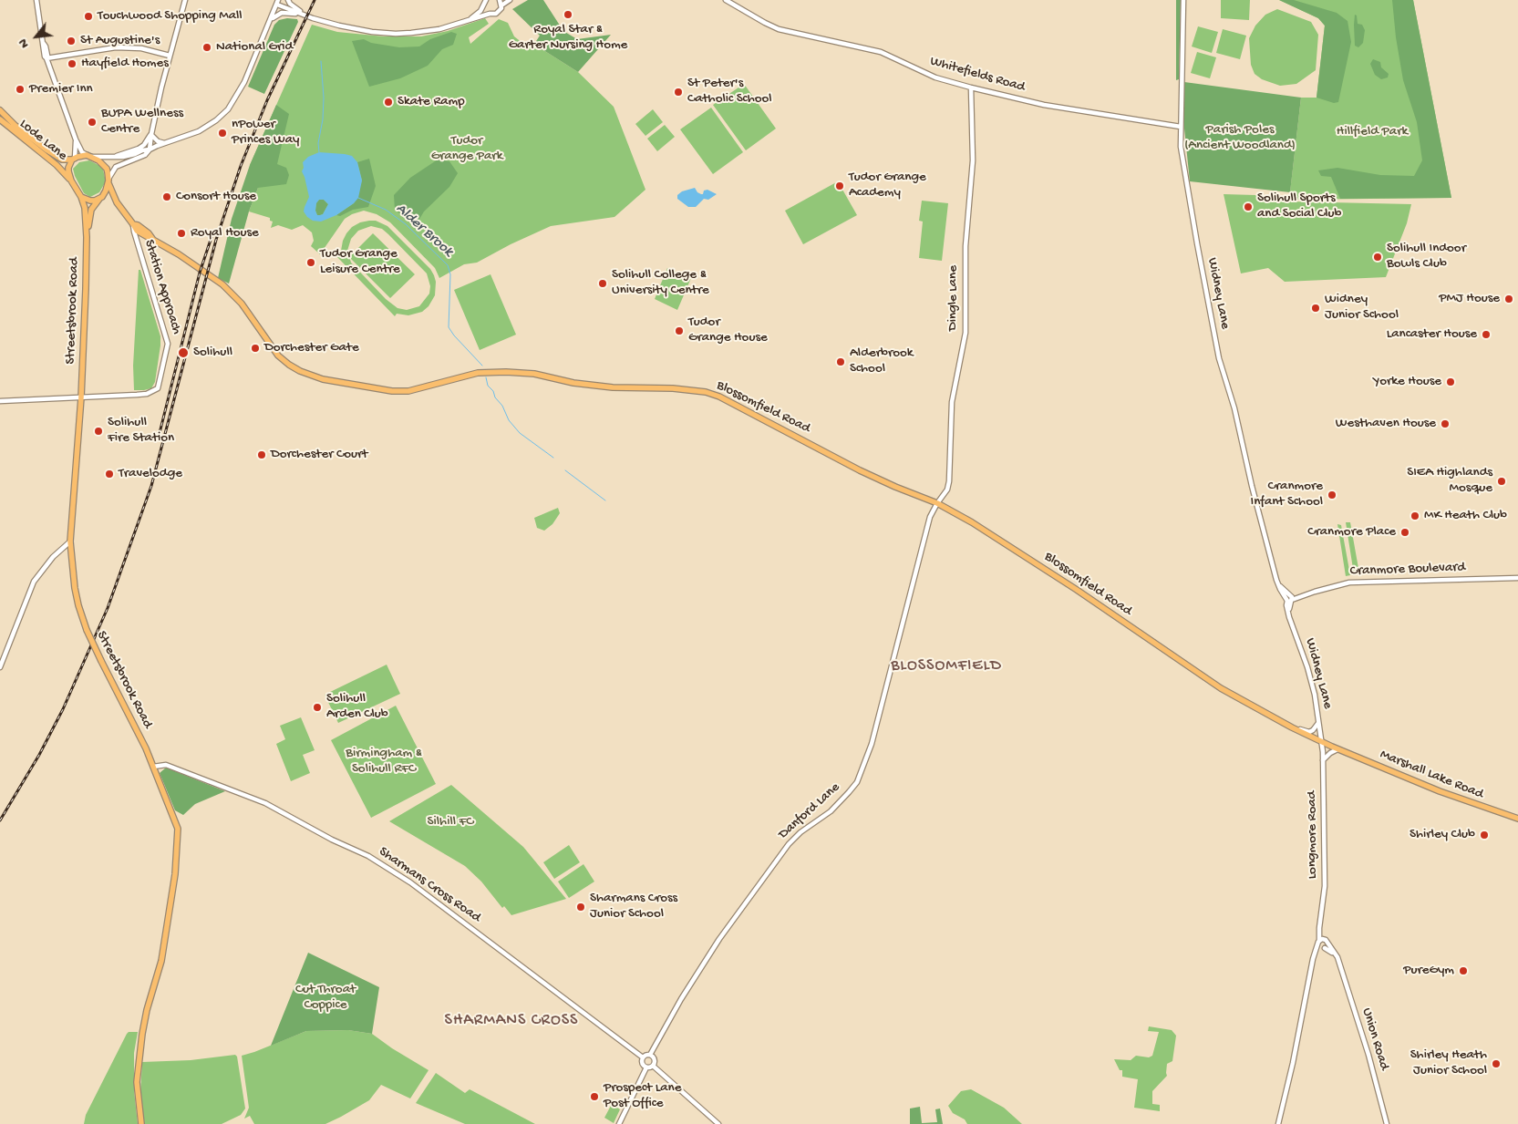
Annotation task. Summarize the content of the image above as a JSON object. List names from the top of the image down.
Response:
{
  "streets": {
    "main road": [
      "Lode Lane",
      "Streetsbrook Road",
      "Blossomfield Road",
      "Marshall Lake Road"
    ],
    "street": [
      "Whitefields Road",
      "Station Approach",
      "Widney Lane",
      "Dingle Lane",
      "Cranmore Boulevard",
      "Danford Lane",
      "Longmore Road",
      "Sharmans Cross Road",
      "Union Road"
    ]
  },
  "crossings": [
    ["Whitefields Road", "Widney Lane"],
    ["Whitefields Road", "Dingle Lane"],
    ["Lode Lane", "Streetsbrook Road"],
    ["Lode Lane", "Blossomfield Road"],
    ["Station Approach", "Streetsbrook Road"],
    ["Station Approach", "Blossomfield Road"],
    ["Widney Lane", "Blossomfield Road"],
    ["Widney Lane", "Cranmore Boulevard"],
    ["Widney Lane", "Longmore Road"],
    ["Dingle Lane", "Blossomfield Road"],
    ["Dingle Lane", "Danford Lane"],
    ["Streetsbrook Road", "Blossomfield Road"],
    ["Streetsbrook Road", "Sharmans Cross Road"],
    ["Blossomfield Road", "Marshall Lake Road"],
    ["Blossomfield Road", "Danford Lane"],
    ["Blossomfield Road", "Longmore Road"],
    ["Danford Lane", "Sharmans Cross Road"],
    ["Longmore Road", "Union Road"]
  ],
  "districts": ["BLOSSOMFIELD", "SHARMANS CROSS"],
  "water": ["Alder Brook"],
  "parks": [
    "Parish Poles (Ancient Woodland)",
    "Hillfield Park",
    "Tudor Grange Park",
    "Birmingham & Solihull RFC",
    "Silhill FC",
    "Cut Throat Coppice"
  ],
  "places": [
    "Royal Star & Garter Nursing Home",
    "Touchwood Shopping Mall",
    "St Augustine's",
    "National Grid",
    "Hayfield Homes",
    "Premier Inn",
    "St Peter's Catholic School",
    "Skate Ramp",
    "BUPA Wellness Centre",
    "nPower Princes Way",
    "Tudor Grange Academy",
    "Consort House",
    "Solihull Sports and Social Club",
    "Royal House",
    "Solihull Indoor Bowls Club",
    "Tudor Grange Leisure Centre",
    "Solihull College & University Centre",
    "PMJ House",
    "Widney Junior School",
    "Tudor Grange House",
    "Lancaster House",
    "Dorchester Gate",
    "Solihull",
    "Alderbrook School",
    "Yorke House",
    "Westhaven House",
    "Solihull Fire Station",
    "Dorchester Court",
    "Travelodge",
    "SIEA Highlands Mosque",
    "Cranmore Infant School",
    "MK Heath Club",
    "Cranmore Place",
    "Solihull Arden Club",
    "Shirley Club",
    "Sharmans Cross Junior School",
    "PureGym",
    "Shirley Heath Junior School",
    "Prospect Lane Post Office"
  ],
  "north": "bottom left"
}
